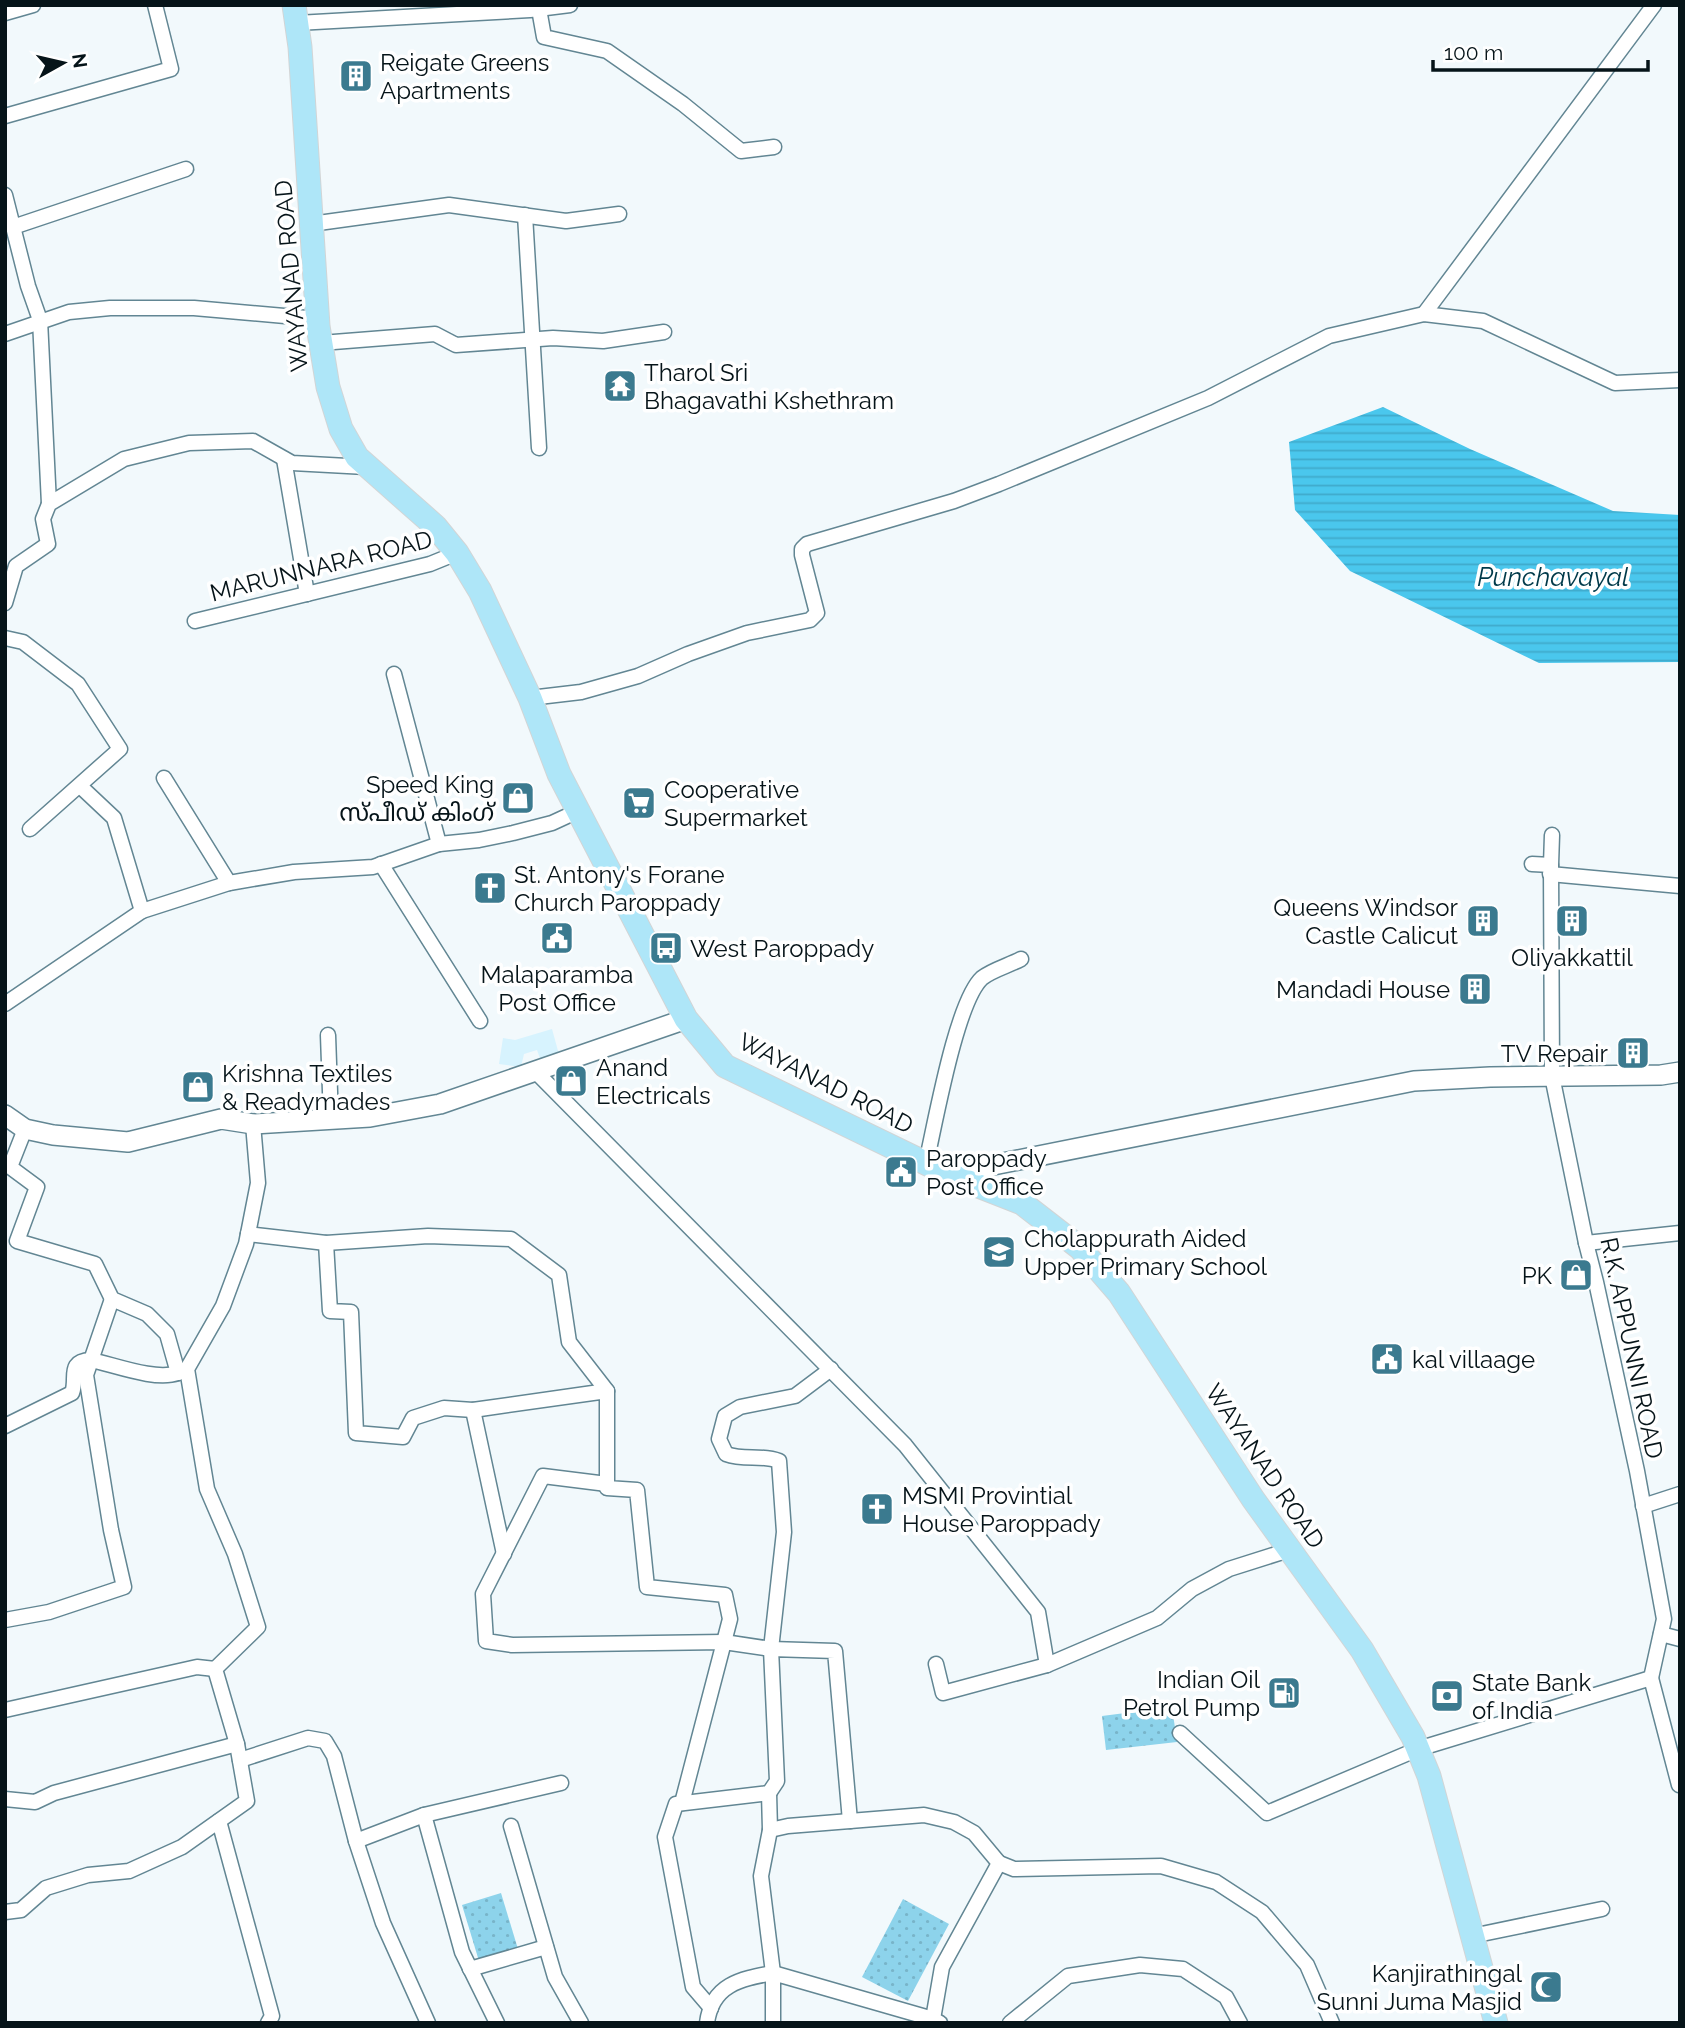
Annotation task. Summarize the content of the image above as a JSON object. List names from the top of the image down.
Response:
{
  "streets": {
    "highway": ["WAYANAD ROAD"],
    "street": ["MARUNNARA ROAD", "R.K. APPUNNI ROAD"]
  },
  "crossings": [
    ["WAYANAD ROAD", "MARUNNARA ROAD"]
  ],
  "water": ["Punchavayal"],
  "places": {
    "building": [
      "Reigate Greens Apartments",
      "Queens Windsor Castle Calicut",
      "Oliyakkattil",
      "Mandadi House",
      "TV Repair"
    ],
    "temple": ["Tharol Sri Bhagavathi Kshethram"],
    "shop": [
      "Speed King സ്പീഡ് കിംഗ്",
      "Anand Electricals",
      "Krishna Textiles & Readymades",
      "PK"
    ],
    "supermarket": ["Cooperative Supermarket"],
    "church": ["St. Antony's Forane Church Paroppady", "MSMI Provintial House Paroppady"],
    "public building": ["Malaparamba Post Office", "Paroppady Post Office", "kal villaage"],
    "bus stop": ["West Paroppady"],
    "school or university": ["Cholappurath Aided Upper Primary School"],
    "fuel station": ["Indian Oil Petrol Pump"],
    "bank": ["State Bank of India"],
    "mosque": ["Kanjirathingal Sunni Juma Masjid"]
  },
  "scale_bar": "100 m",
  "north": "right"
}
